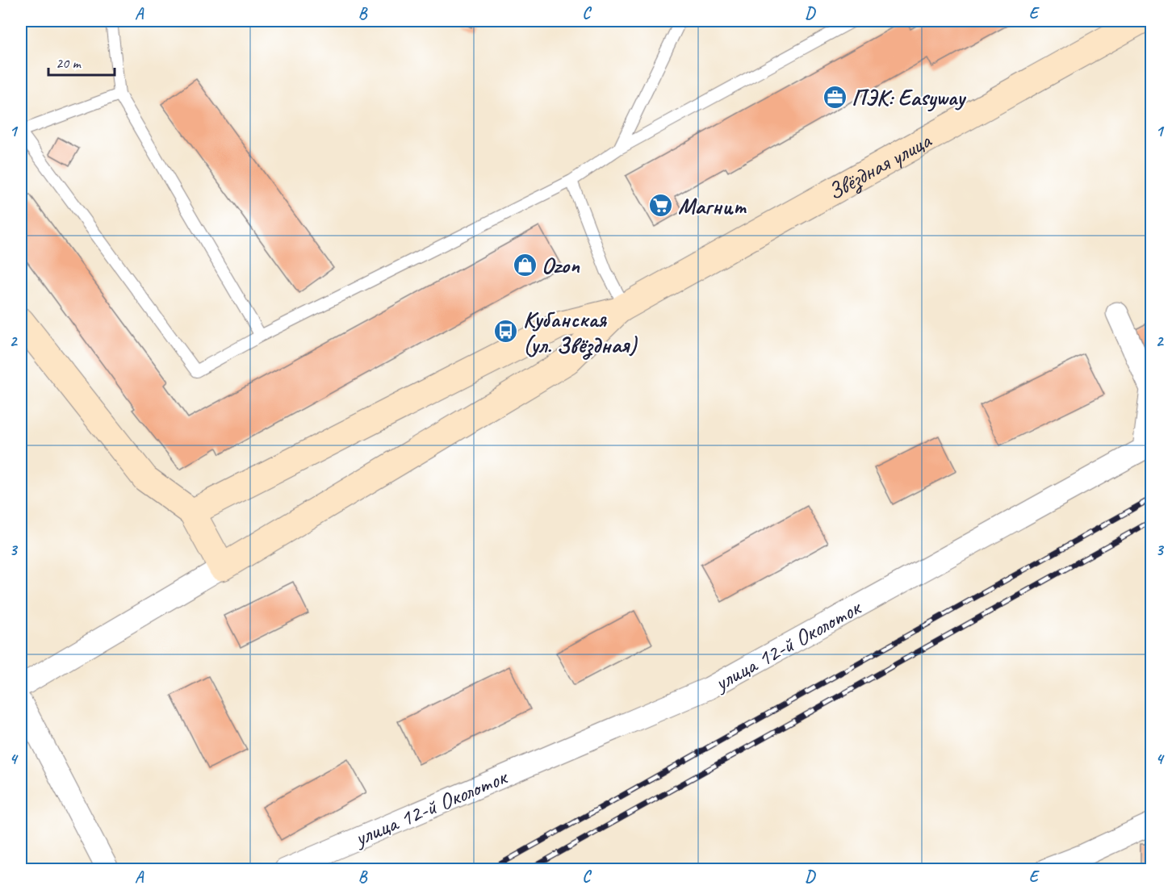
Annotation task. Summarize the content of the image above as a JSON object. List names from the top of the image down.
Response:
{
  "streets": {
    "main road": ["Звёздная улица"],
    "street": ["улица 12-й Околоток"]
  },
  "places": {
    "office": ["ПЭК: Easyway"],
    "supermarket": ["Магнит"],
    "shop": ["Ozon"],
    "bus stop": ["Кубанская (ул. Звёздная)"]
  },
  "scale_bar": "20 m",
  "grid": {
    "columns": [
      "A",
      "B",
      "C",
      "D",
      "E"
    ],
    "rows": [
      "1",
      "2",
      "3",
      "4"
    ]
  }
}
